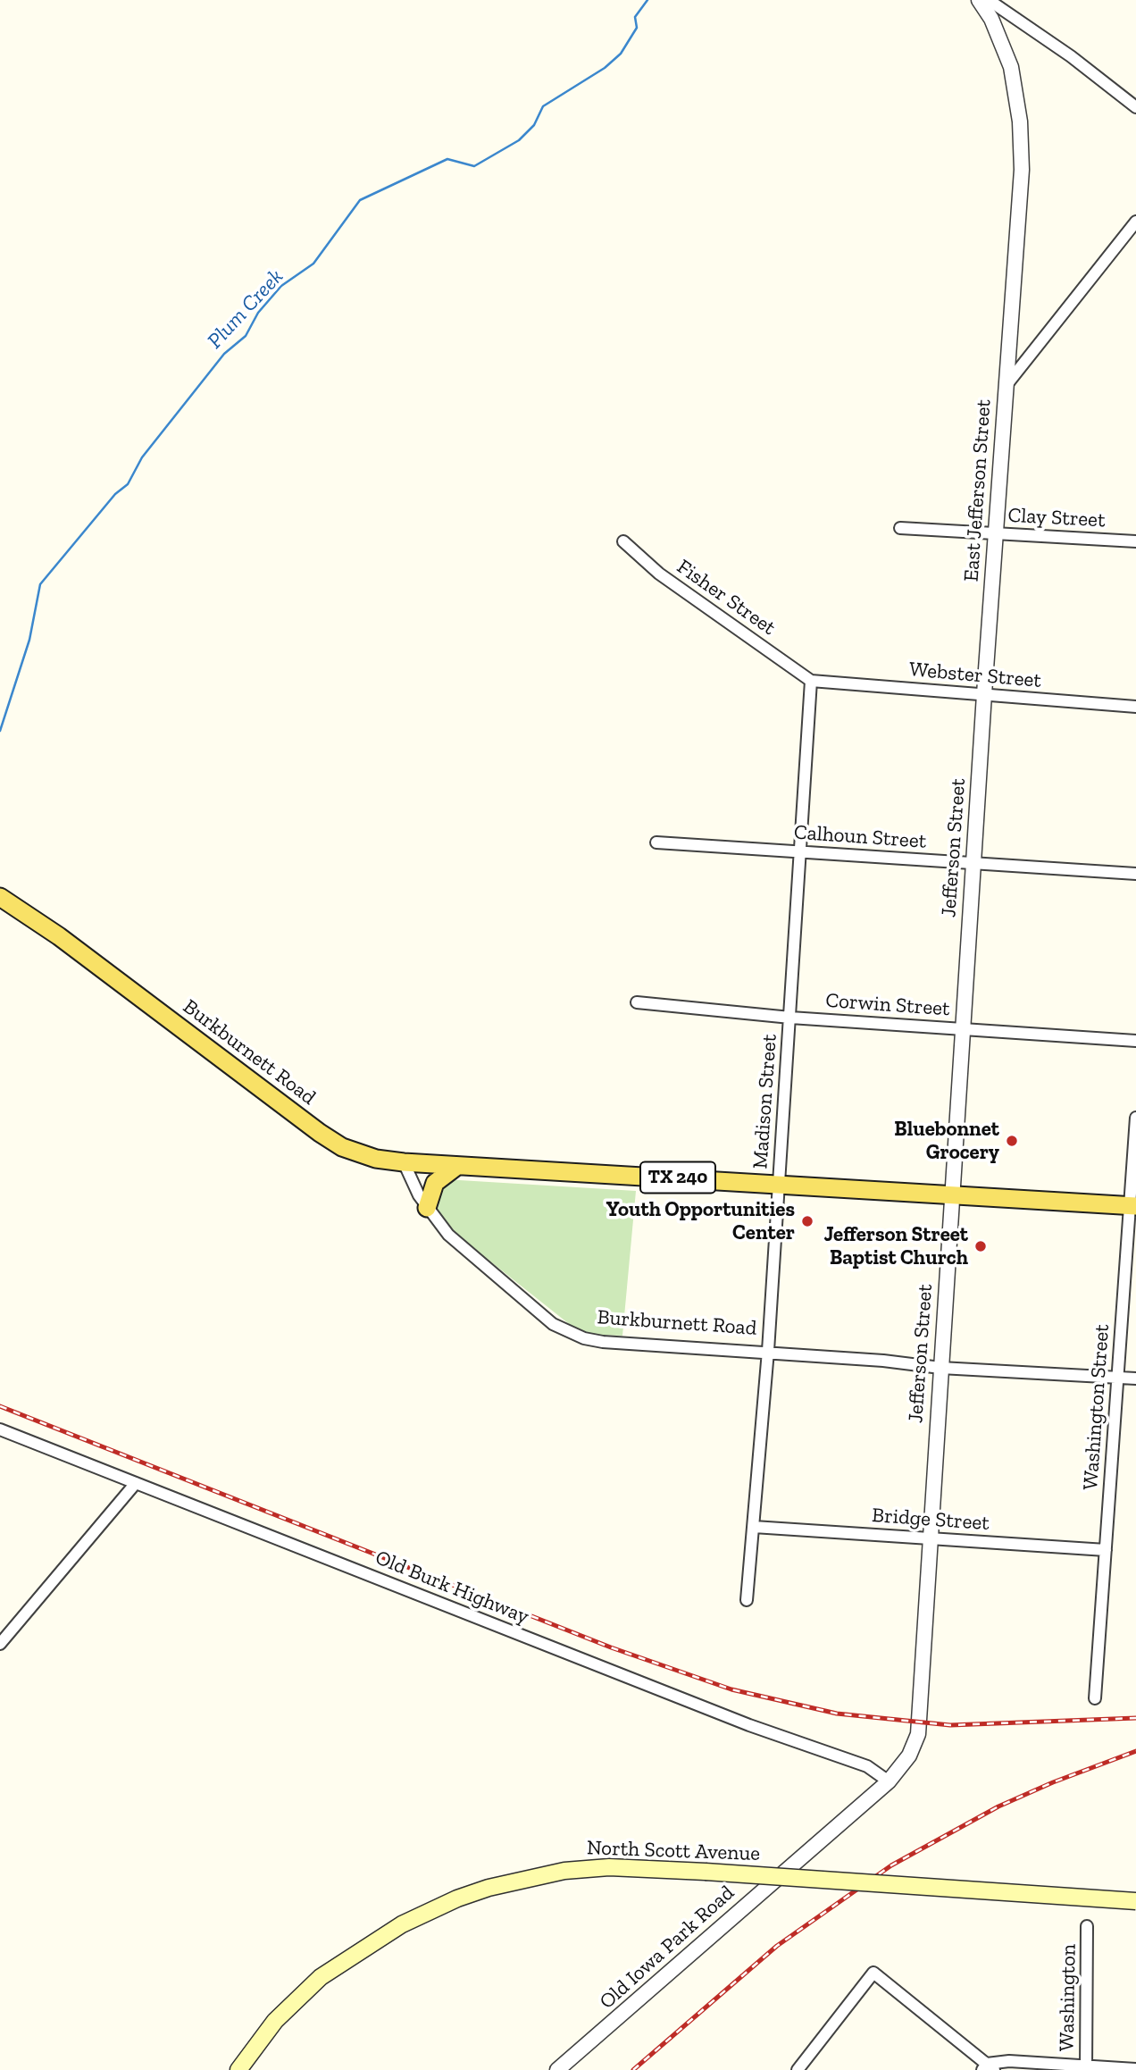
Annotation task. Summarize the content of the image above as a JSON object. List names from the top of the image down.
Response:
{
  "streets": {
    "main road": ["Burkburnett Road", "TX 240", "North Scott Avenue"],
    "street": [
      "East Jefferson Street",
      "Clay Street",
      "Fisher Street",
      "Webster Street",
      "Calhoun Street",
      "Jefferson Street",
      "Corwin Street",
      "Madison Street",
      "Washington Street",
      "Bridge Street",
      "Old Burk Highway",
      "Old Iowa Park Road",
      "Washington"
    ]
  },
  "crossings": [
    ["East Jefferson Street", "Clay Street"],
    ["East Jefferson Street", "Webster Street"],
    ["East Jefferson Street", "Jefferson Street"],
    ["Fisher Street", "Webster Street"],
    ["Fisher Street", "Madison Street"],
    ["Webster Street", "Jefferson Street"],
    ["Webster Street", "Madison Street"],
    ["Calhoun Street", "Jefferson Street"],
    ["Calhoun Street", "Madison Street"],
    ["Jefferson Street", "Corwin Street"],
    ["Jefferson Street", "Burkburnett Road"],
    ["Jefferson Street", "TX 240"],
    ["Jefferson Street", "Bridge Street"],
    ["Jefferson Street", "Old Burk Highway"],
    ["Jefferson Street", "Old Iowa Park Road"],
    ["Corwin Street", "Madison Street"],
    ["Burkburnett Road", "Madison Street"],
    ["Burkburnett Road", "TX 240"],
    ["Burkburnett Road", "Washington Street"],
    ["Madison Street", "TX 240"],
    ["Madison Street", "Bridge Street"],
    ["TX 240", "Washington Street"],
    ["Washington Street", "Bridge Street"],
    ["Old Burk Highway", "Old Iowa Park Road"]
  ],
  "water": ["Plum Creek"],
  "places": ["Bluebonnet Grocery", "Youth Opportunities Center", "Jefferson Street Baptist Church"]
}
